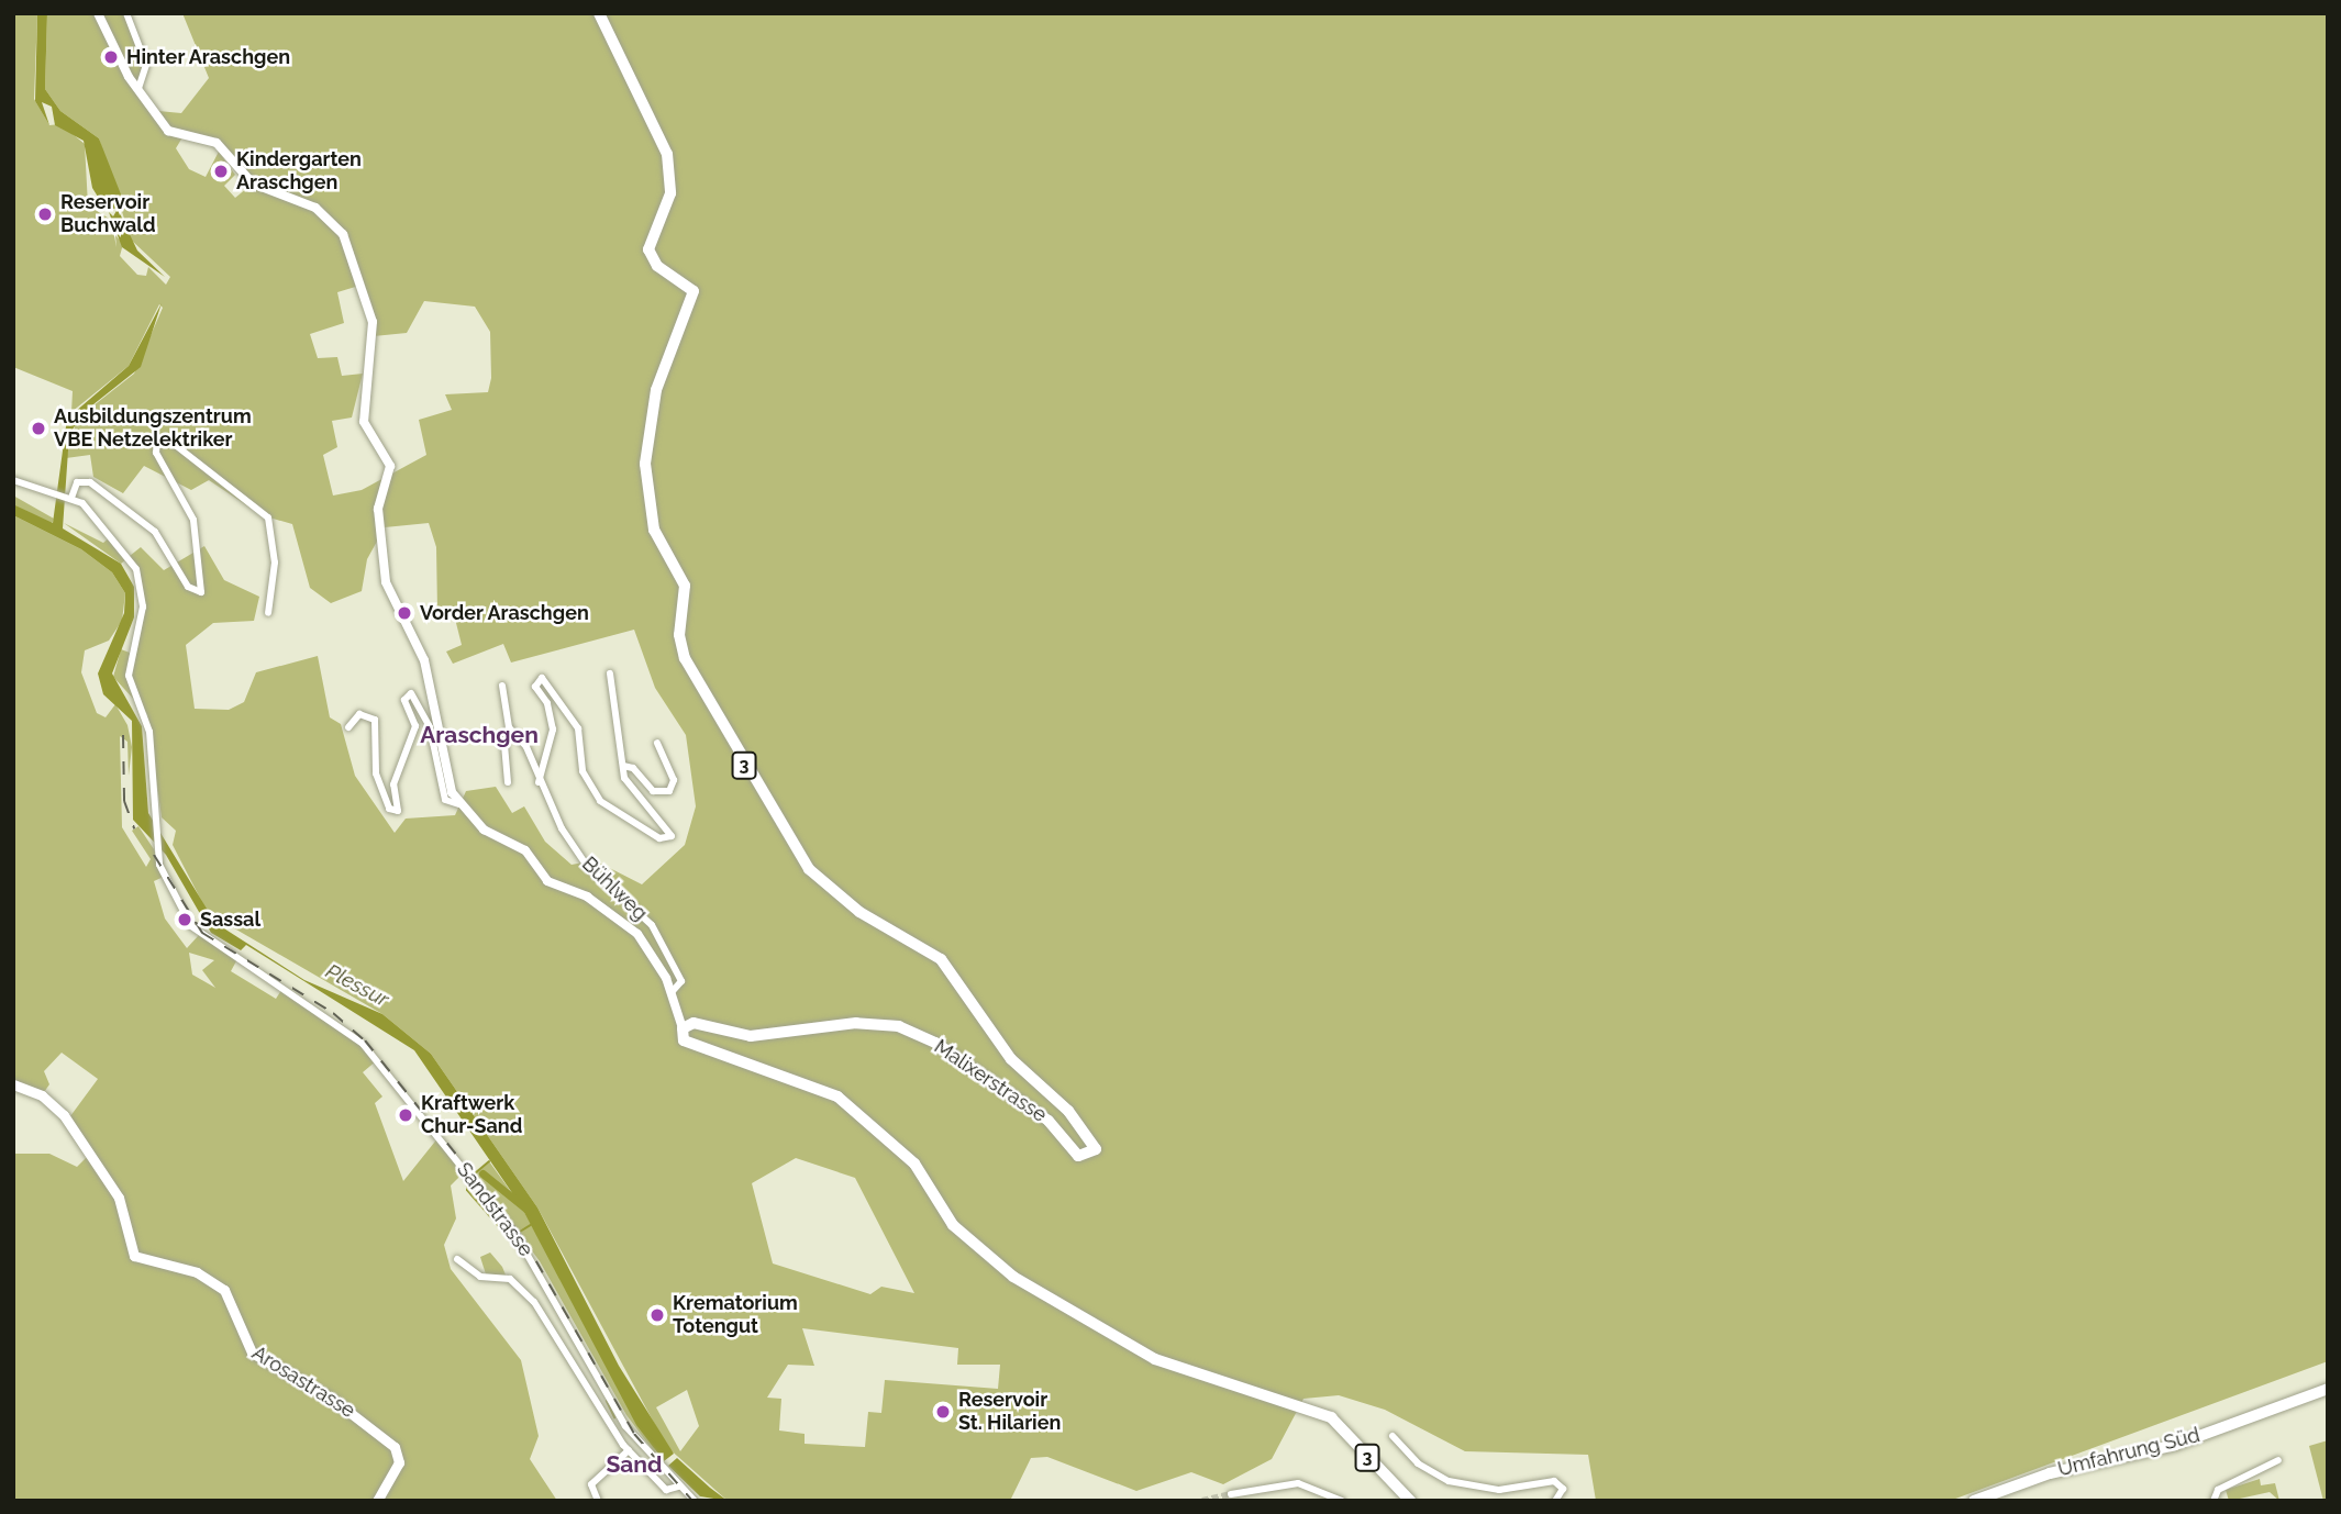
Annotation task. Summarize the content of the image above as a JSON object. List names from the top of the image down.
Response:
{
  "streets": {
    "main road": [
      "3",
      "Malixerstrasse",
      "Arosastrasse",
      "Umfahrung Süd"
    ],
    "street": ["Bühlweg", "Sandstrasse"]
  },
  "crossings": [
    ["3", "Malixerstrasse"]
  ],
  "districts": ["Araschgen", "Sand"],
  "water": ["Plessur"],
  "places": [
    "Hinter Araschgen",
    "Kindergarten Araschgen",
    "Reservoir Buchwald",
    "Ausbildungszentrum VBE Netzelektriker",
    "Vorder Araschgen",
    "Sassal",
    "Kraftwerk Chur-Sand",
    "Krematorium Totengut",
    "Reservoir St. Hilarien"
  ]
}
